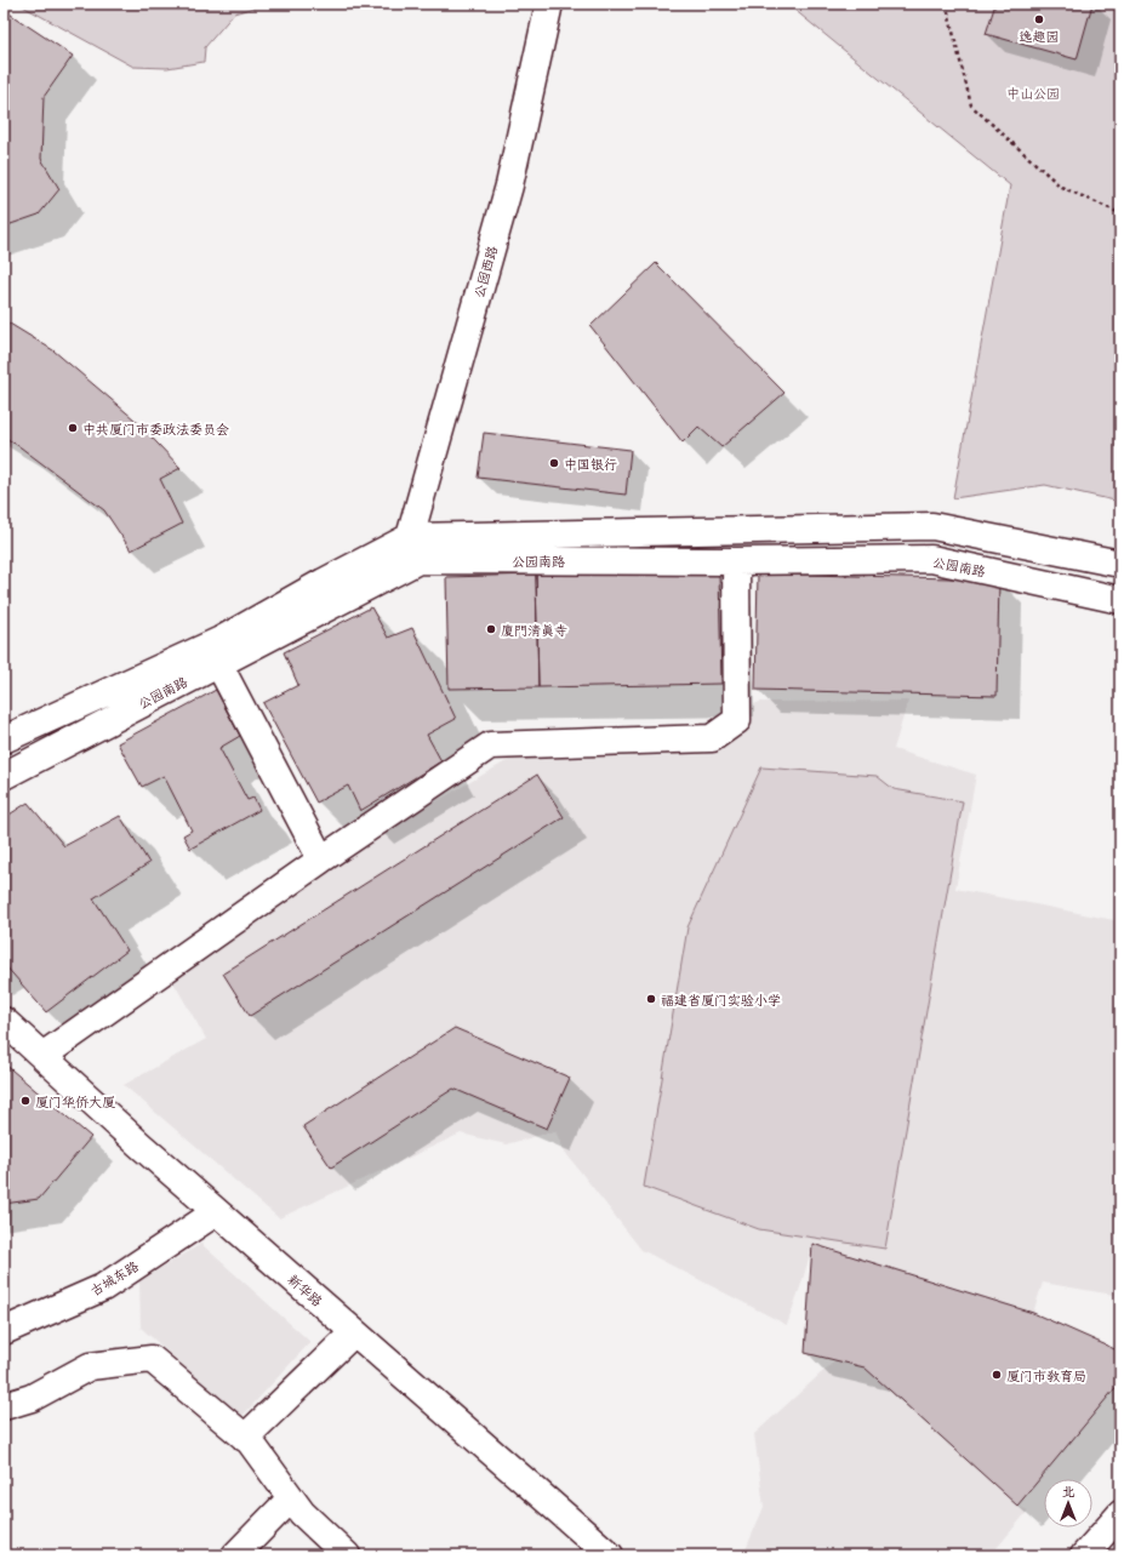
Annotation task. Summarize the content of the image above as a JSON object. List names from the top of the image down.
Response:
{
  "streets": {
    "street": [
      "公园西路",
      "公园南路",
      "古城东路",
      "新华路"
    ]
  },
  "crossings": [
    ["公园西路", "公园南路"],
    ["古城东路", "新华路"]
  ],
  "parks": ["中山公园"],
  "places": [
    "逸趣园",
    "中共厦门市委政法委员会",
    "中国银行",
    "廈門清真寺",
    "福建省厦门实验小学",
    "厦门华侨大厦",
    "厦门市教育局"
  ],
  "north": "top"
}
